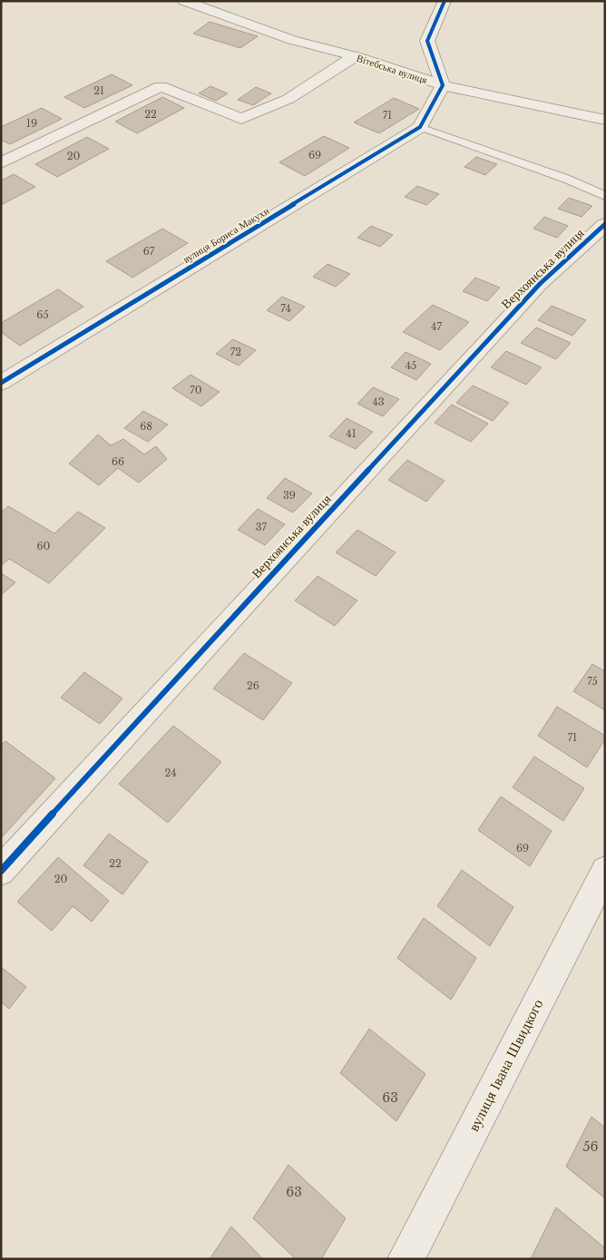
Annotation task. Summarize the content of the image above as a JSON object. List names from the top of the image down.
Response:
{
  "streets": {
    "street": [
      "Вітебська вулиця",
      "вулиця Бориса Макухи",
      "Верхоянська вулиця",
      "вулиця Івана Швидкого"
    ]
  },
  "house_numbers": [
    "21",
    "22",
    "71",
    "19",
    "69",
    "20",
    "67",
    "74",
    "65",
    "47",
    "72",
    "45",
    "70",
    "43",
    "68",
    "41",
    "66",
    "39",
    "37",
    "60",
    "75",
    "26",
    "71",
    "24",
    "69",
    "22",
    "20",
    "63",
    "56",
    "63"
  ]
}
